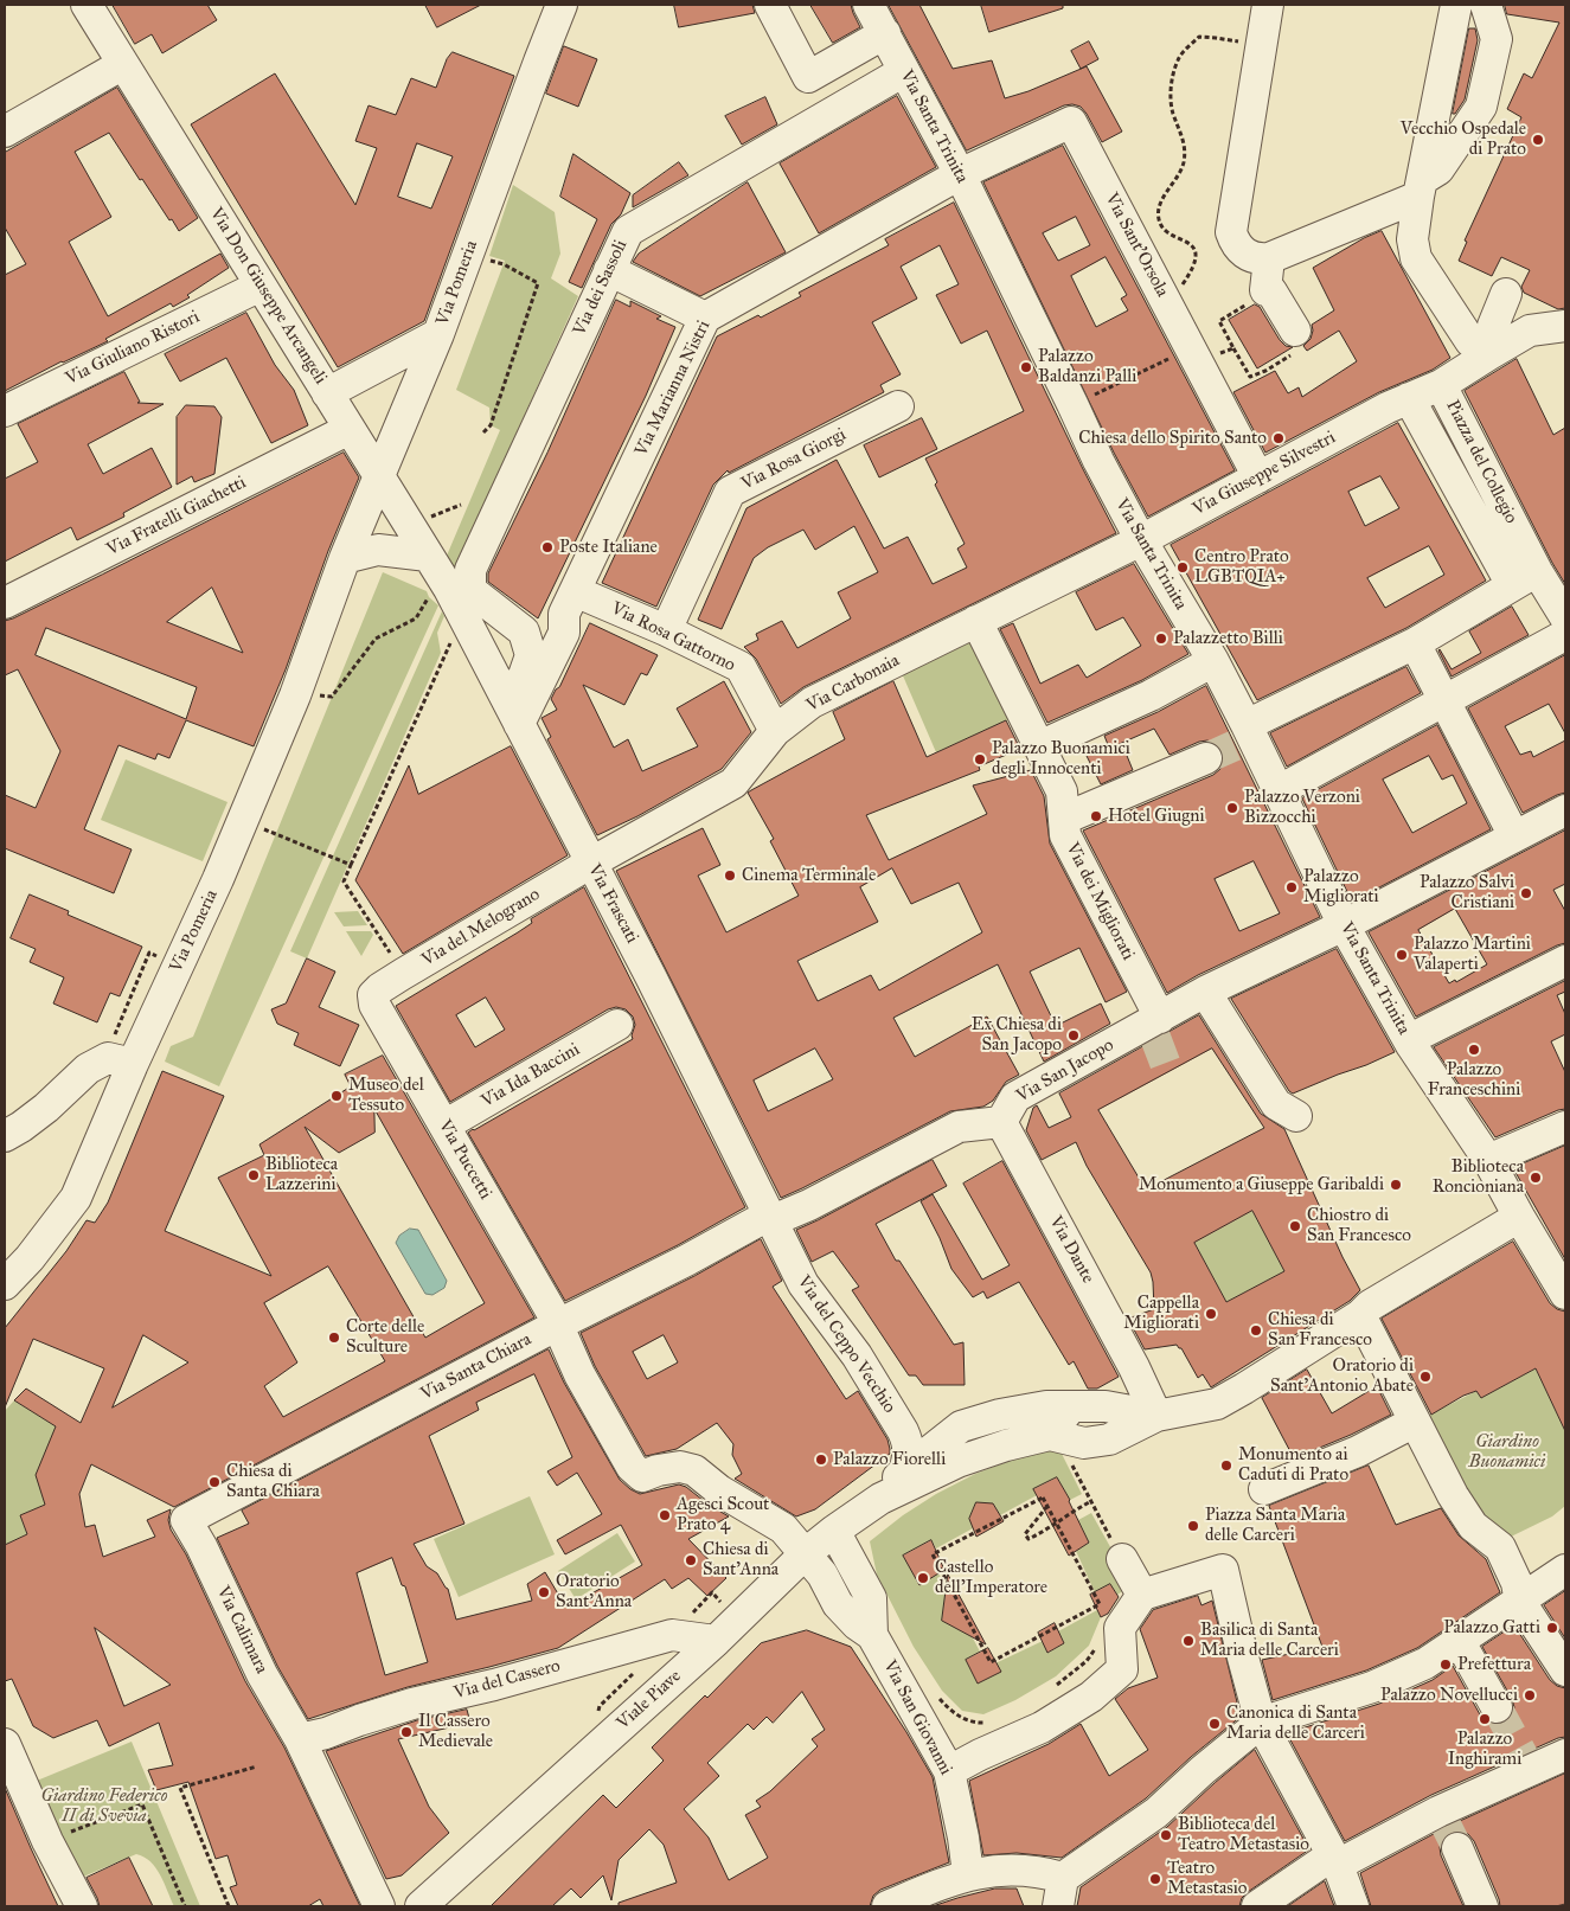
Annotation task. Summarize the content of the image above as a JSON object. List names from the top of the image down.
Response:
{
  "streets": {
    "street": [
      "Via Santa Trinita",
      "Via Sant'Orsola",
      "Via Pomeria",
      "Via dei Sassoli",
      "Via Don Giuseppe Arcangeli",
      "Via Giuliano Ristori",
      "Via Marianna Nistri",
      "Via Rosa Giorgi",
      "Piazza del Collegio",
      "Via Giuseppe Silvestri",
      "Via Fratelli Giachetti",
      "Via Rosa Gattorno",
      "Via Carbonaia",
      "Via dei Migliorati",
      "Via Frascati",
      "Via del Melograno",
      "Via San Jacopo",
      "Via Ida Baccini",
      "Via Puccetti",
      "Via Dante",
      "Via del Ceppo Vecchio",
      "Via Santa Chiara",
      "Via Calimara",
      "Via del Cassero",
      "Viale Piave",
      "Via San Giovanni"
    ]
  },
  "crossings": [
    ["Via Santa Trinita", "Via Sant'Orsola"],
    ["Via Santa Trinita", "Via dei Sassoli"],
    ["Via Santa Trinita", "Via Marianna Nistri"],
    ["Via Santa Trinita", "Via Giuseppe Silvestri"],
    ["Via Santa Trinita", "Via Carbonaia"],
    ["Via Santa Trinita", "Via San Jacopo"],
    ["Via Sant'Orsola", "Via Marianna Nistri"],
    ["Via Sant'Orsola", "Via Giuseppe Silvestri"],
    ["Via Pomeria", "Via Don Giuseppe Arcangeli"],
    ["Via dei Sassoli", "Via Don Giuseppe Arcangeli"],
    ["Via dei Sassoli", "Via Frascati"],
    ["Via Don Giuseppe Arcangeli", "Via Giuliano Ristori"],
    ["Via Don Giuseppe Arcangeli", "Via Fratelli Giachetti"],
    ["Via Don Giuseppe Arcangeli", "Via Frascati"],
    ["Via Marianna Nistri", "Via Rosa Gattorno"],
    ["Via Marianna Nistri", "Via Frascati"],
    ["Via Rosa Giorgi", "Via Rosa Gattorno"],
    ["Piazza del Collegio", "Via Giuseppe Silvestri"],
    ["Via Giuseppe Silvestri", "Via Carbonaia"],
    ["Via Rosa Gattorno", "Via Carbonaia"],
    ["Via Carbonaia", "Via dei Migliorati"],
    ["Via Carbonaia", "Via Frascati"],
    ["Via Carbonaia", "Via del Melograno"],
    ["Via dei Migliorati", "Via San Jacopo"],
    ["Via Frascati", "Via del Melograno"],
    ["Via Frascati", "Via del Ceppo Vecchio"],
    ["Via Frascati", "Via Santa Chiara"],
    ["Via del Melograno", "Via Puccetti"],
    ["Via San Jacopo", "Via Dante"],
    ["Via Ida Baccini", "Via Puccetti"],
    ["Via Puccetti", "Via Santa Chiara"],
    ["Via Puccetti", "Viale Piave"],
    ["Via Puccetti", "Via San Giovanni"],
    ["Via Dante", "Viale Piave"],
    ["Via del Ceppo Vecchio", "Via Santa Chiara"],
    ["Via del Ceppo Vecchio", "Viale Piave"],
    ["Via Santa Chiara", "Via Calimara"],
    ["Via Calimara", "Via del Cassero"],
    ["Via del Cassero", "Viale Piave"],
    ["Viale Piave", "Via San Giovanni"]
  ],
  "parks": ["Giardino Buonamici", "Giardino Federico II di Svevia"],
  "places": [
    "Vecchio Ospedale di Prato",
    "Palazzo Baldanzi Palli",
    "Chiesa dello Spirito Santo",
    "Poste Italiane",
    "Centro Prato LGBTQIA+",
    "Palazzetto Billi",
    "Palazzo Buonamici degli Innocenti",
    "Palazzo Verzoni Bizzocchi",
    "Hotel Giugni",
    "Cinema Terminale",
    "Palazzo Migliorati",
    "Palazzo Salvi Cristiani",
    "Palazzo Martini Valaperti",
    "Ex Chiesa di San Jacopo",
    "Palazzo Franceschini",
    "Museo del Tessuto",
    "Biblioteca Lazzerini",
    "Biblioteca Roncioniana",
    "Monumento a Giuseppe Garibaldi",
    "Chiostro di San Francesco",
    "Cappella Migliorati",
    "Chiesa di San Francesco",
    "Corte delle Sculture",
    "Oratorio di Sant'Antonio Abate",
    "Palazzo Fiorelli",
    "Monumento ai Caduti di Prato",
    "Chiesa di Santa Chiara",
    "Agesci Scout Prato 4",
    "Piazza Santa Maria delle Carceri",
    "Chiesa di Sant'Anna",
    "Castello dell'Imperatore",
    "Oratorio Sant'Anna",
    "Palazzo Gatti",
    "Basilica di Santa Maria delle Carceri",
    "Prefettura",
    "Palazzo Novellucci",
    "Palazzo Inghirami",
    "Canonica di Santa Maria delle Carceri",
    "Il Cassero Medievale",
    "Biblioteca del Teatro Metastasio",
    "Teatro Metastasio"
  ]
}
